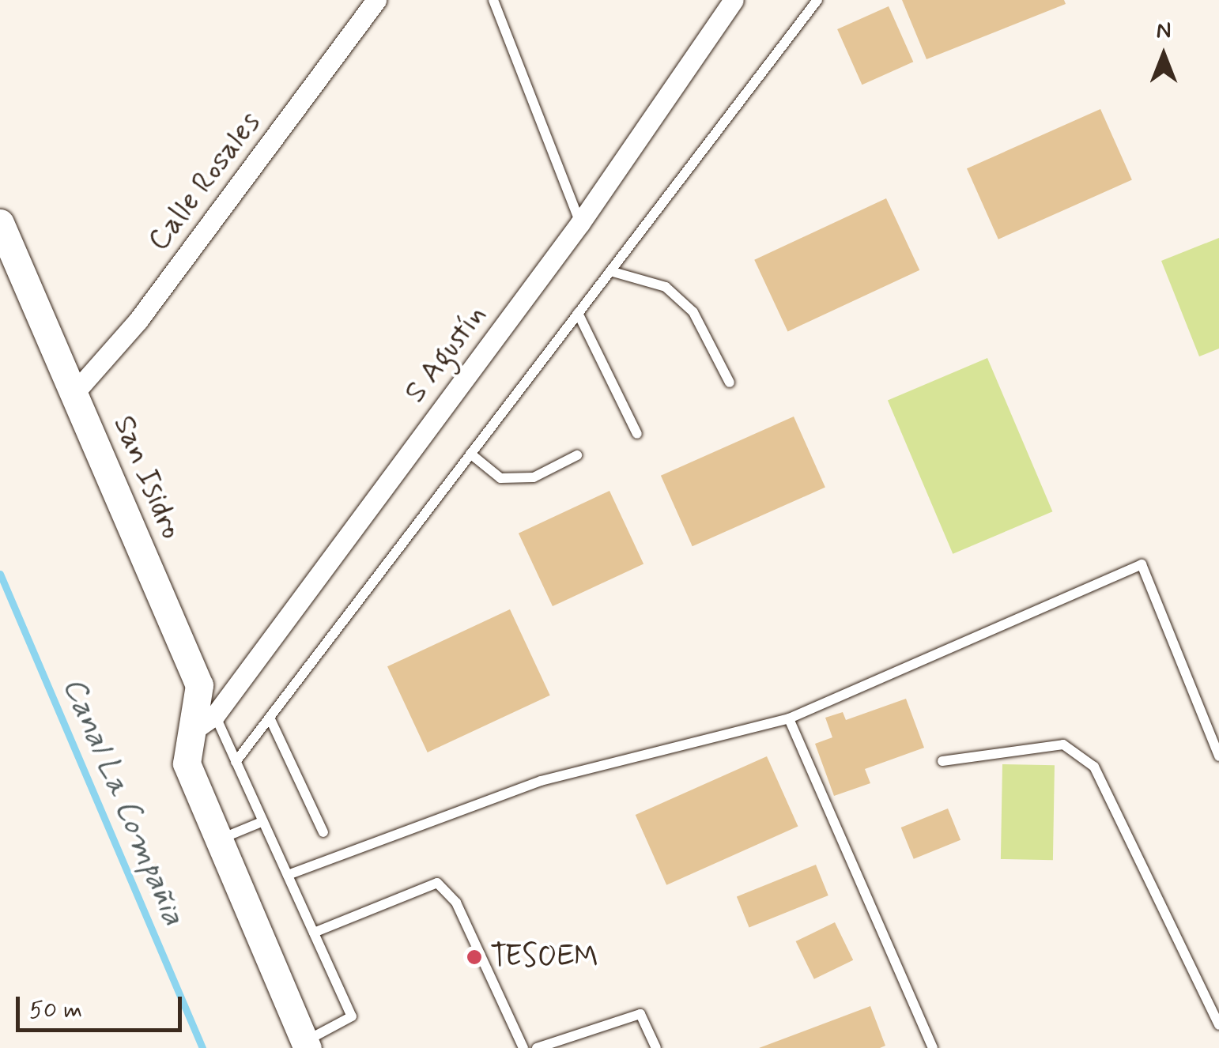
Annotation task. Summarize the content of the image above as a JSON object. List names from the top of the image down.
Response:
{
  "streets": {
    "main road": ["San Isidro"],
    "street": ["Calle Rosales", "S Agustín"]
  },
  "crossings": [
    ["Calle Rosales", "San Isidro"],
    ["S Agustín", "San Isidro"]
  ],
  "water": ["Canal La Compañia"],
  "places": ["TESOEM"],
  "scale_bar": "50 m",
  "north": "top"
}
